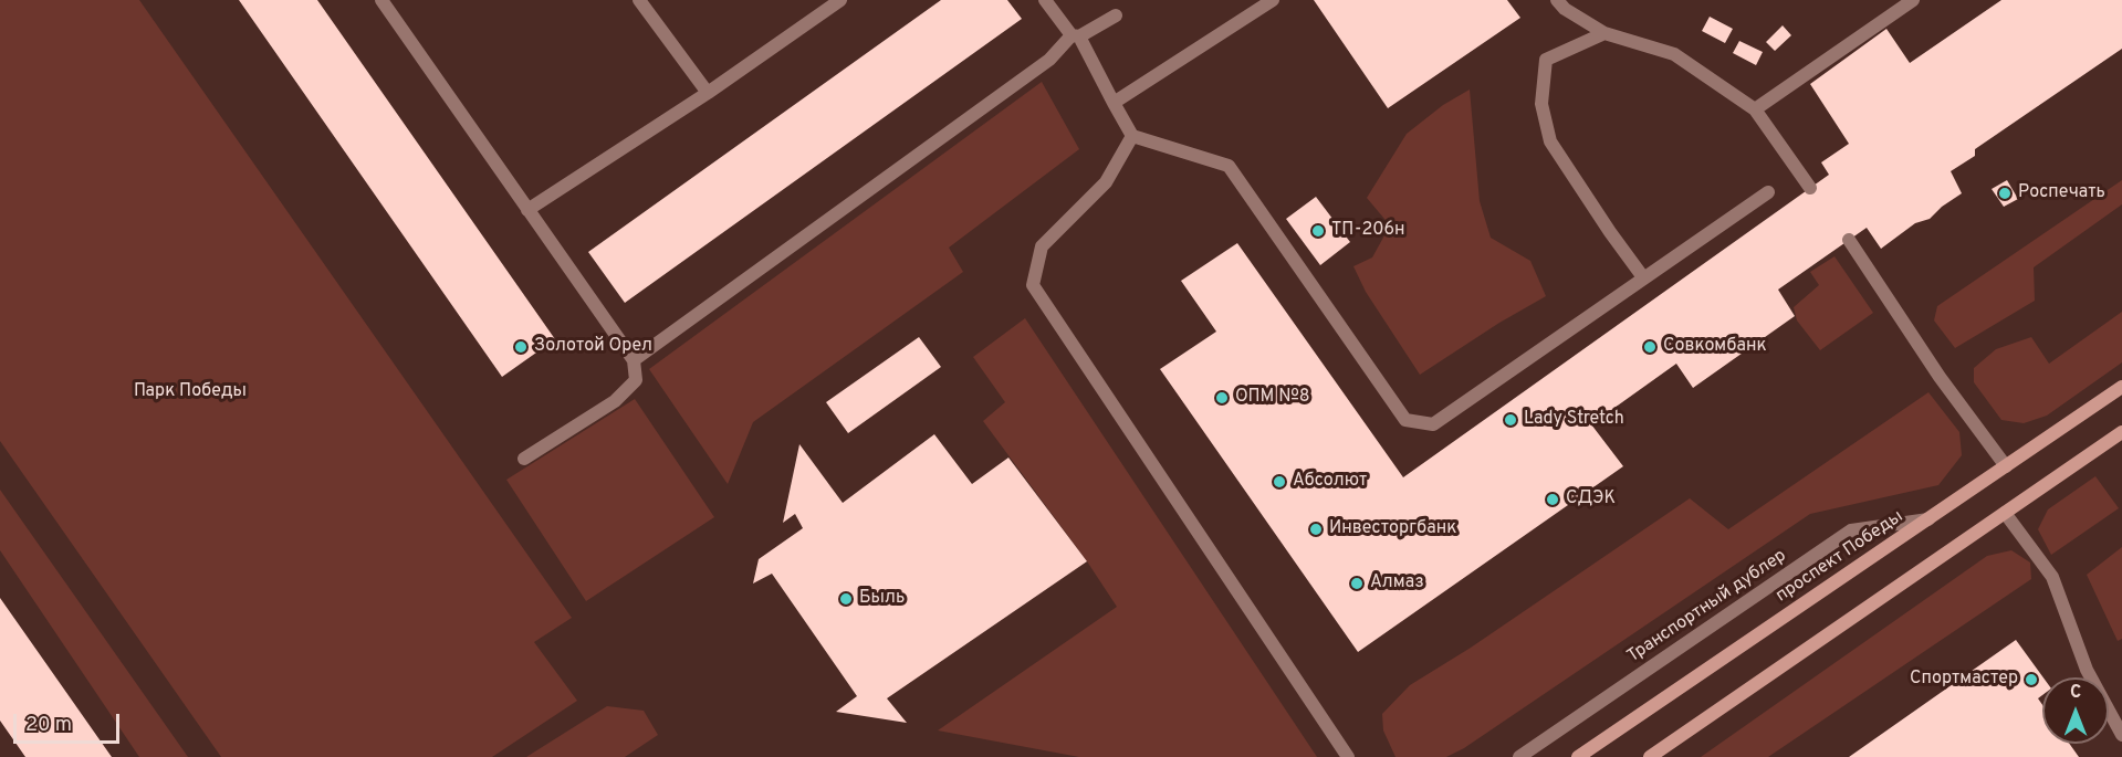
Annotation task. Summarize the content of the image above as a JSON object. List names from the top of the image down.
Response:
{
  "streets": {
    "main road": ["проспект Победы"],
    "lane": ["Транспортный дублер"]
  },
  "crossings": [
    ["проспект Победы", "Транспортный дублер"]
  ],
  "parks": ["Парк Победы"],
  "places": [
    "Роспечать",
    "ТП-206н",
    "Золотой Орел",
    "Совкомбанк",
    "ОПМ №8",
    "Lady Stretch",
    "Абсолют",
    "СДЭК",
    "Инвесторгбанк",
    "Алмаз",
    "Быль",
    "Спортмастер"
  ],
  "scale_bar": "20 m",
  "north": "top"
}
